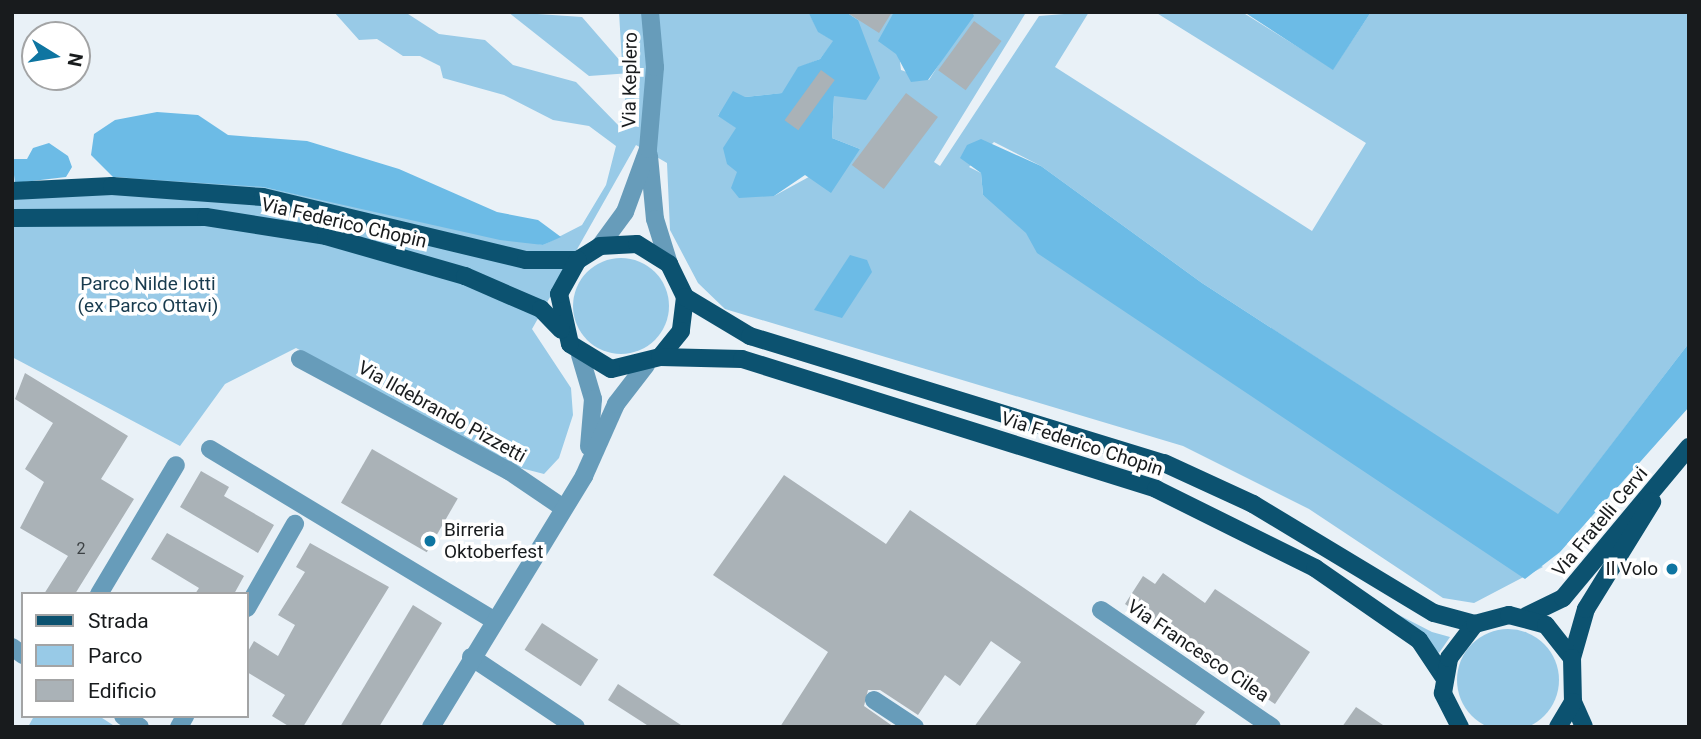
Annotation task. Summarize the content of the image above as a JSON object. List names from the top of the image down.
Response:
{
  "streets": {
    "main road": ["Via Federico Chopin", "Via Fratelli Cervi"],
    "street": ["Via Keplero", "Via Ildebrando Pizzetti", "Via Francesco Cilea"]
  },
  "crossings": [
    ["Via Keplero", "Via Federico Chopin"],
    ["Via Federico Chopin", "Via Fratelli Cervi"]
  ],
  "parks": ["Parco Nilde Iotti (ex Parco Ottavi)"],
  "places": ["Birreria Oktoberfest", "Il Volo"],
  "house_numbers": ["2"],
  "legend": ["Strada", "Parco", "Edificio"],
  "north": "right"
}
